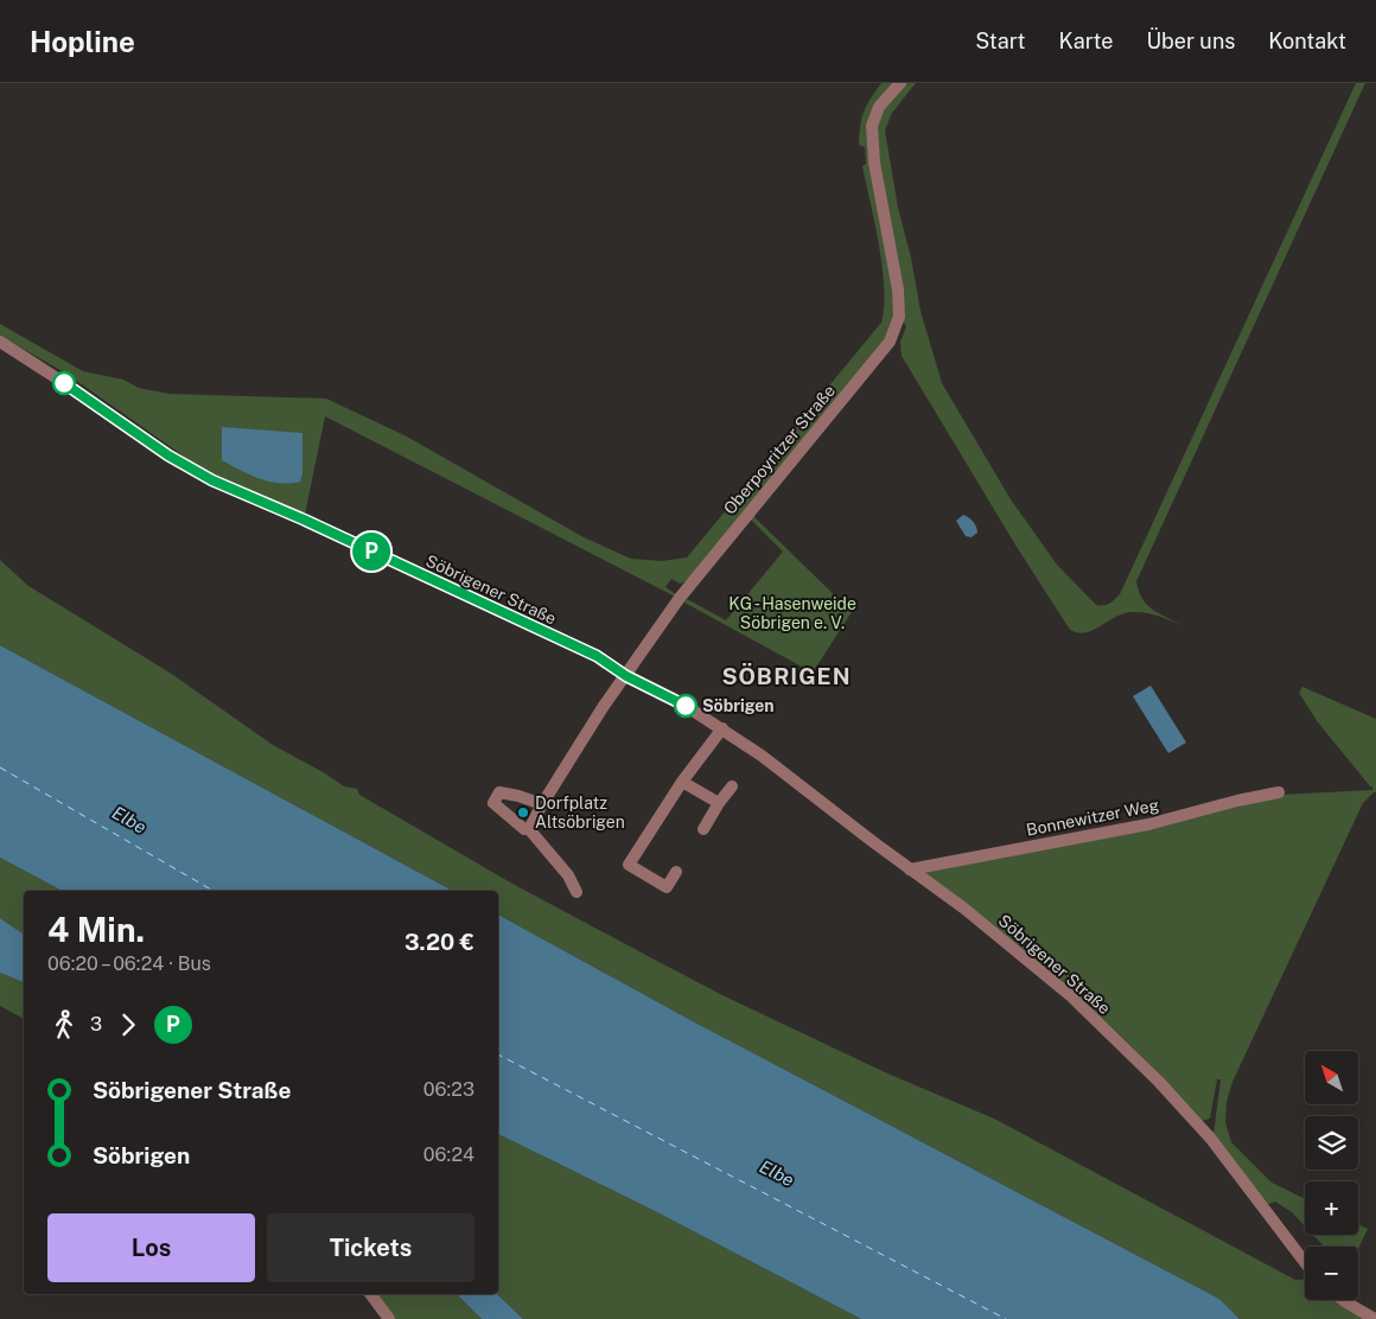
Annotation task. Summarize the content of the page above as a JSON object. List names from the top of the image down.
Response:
{
  "streets": {
    "street": ["Oberpoyritzer Straße", "Söbrigener Straße", "Bonnewitzer Weg"]
  },
  "crossings": [
    ["Oberpoyritzer Straße", "Söbrigener Straße"],
    ["Söbrigener Straße", "Bonnewitzer Weg"]
  ],
  "districts": ["SÖBRIGEN"],
  "water": ["Elbe"],
  "parks": ["KG - Hasenweide Söbrigen e. V."],
  "places": ["Söbrigen", "Dorfplatz Altsöbrigen"],
  "lines": ["bus line P"],
  "north": "top left",
  "page": {
    "header": "Hopline",
    "nav": [
      "Start",
      "Karte",
      "Über uns",
      "Kontakt"
    ],
    "on_map": "P",
    "heading": ["4 Min.", "06:20 – 06:24 · Bus", "3.20 €"],
    "legs": ["3", "P"],
    "map_buttons": ["+", "−"],
    "list": [
      {
        "name": "Söbrigener Straße",
        "value": "06:23"
      },
      {
        "name": "Söbrigen",
        "value": "06:24"
      }
    ],
    "buttons": ["Los", "Tickets"]
  }
}
